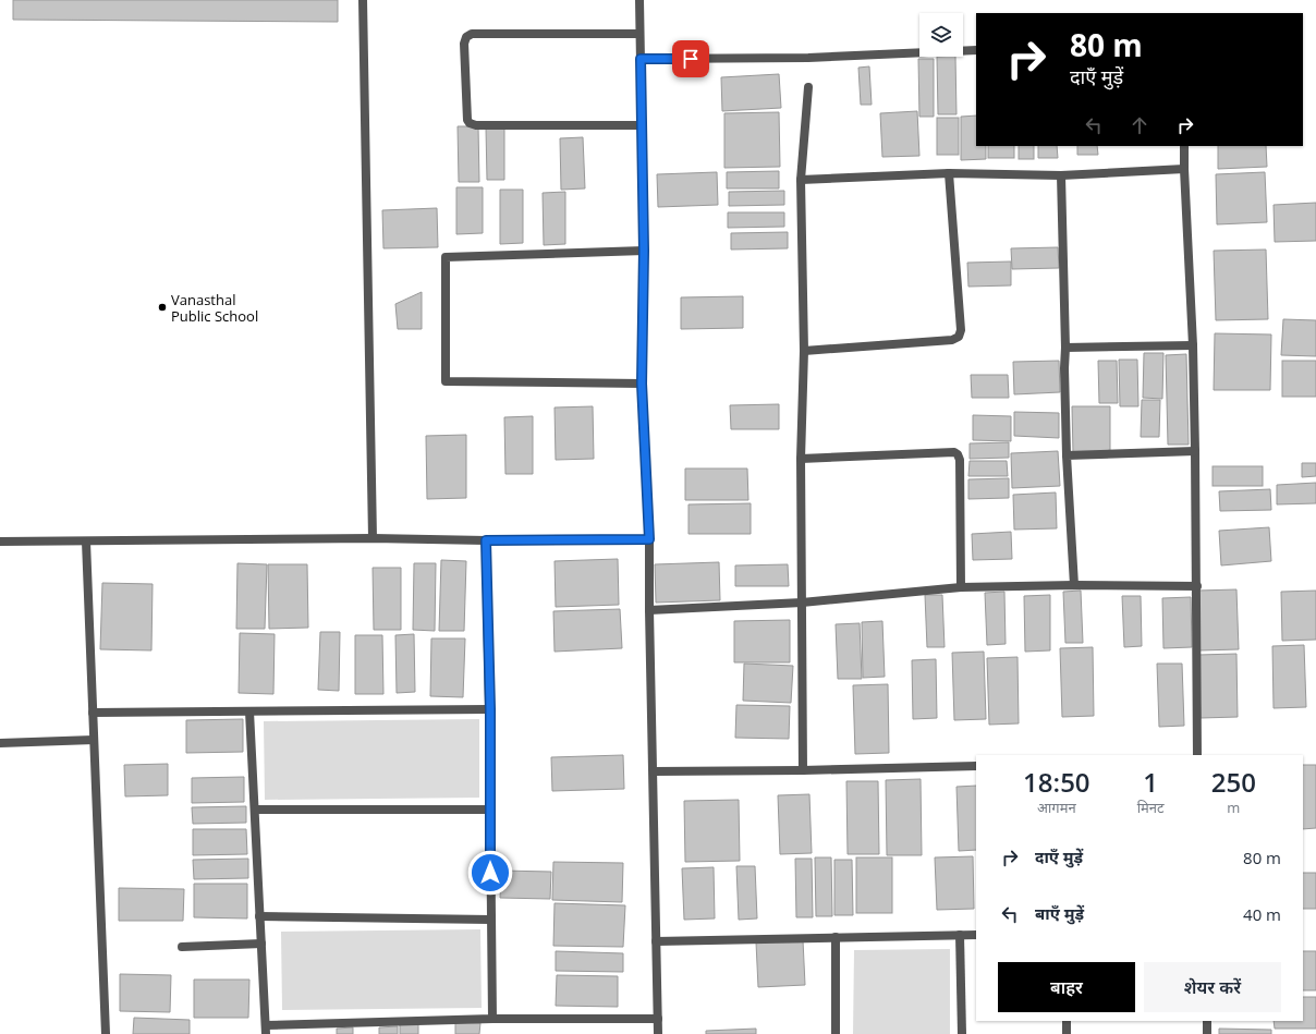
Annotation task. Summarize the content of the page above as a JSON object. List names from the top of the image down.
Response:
{
  "places": ["Vanasthal Public School"],
  "page": {
    "turn": ["80 m", "दाएँ मुड़ें"],
    "eta": [
      "18:50",
      "आगमन",
      "1",
      "मिनट",
      "250",
      "m"
    ],
    "list": [
      {
        "name": "दाएँ मुड़ें",
        "value": "80 m"
      },
      {
        "name": "बाएँ मुड़ें",
        "value": "40 m"
      }
    ],
    "buttons": ["बाहर", "शेयर करें"]
  }
}
